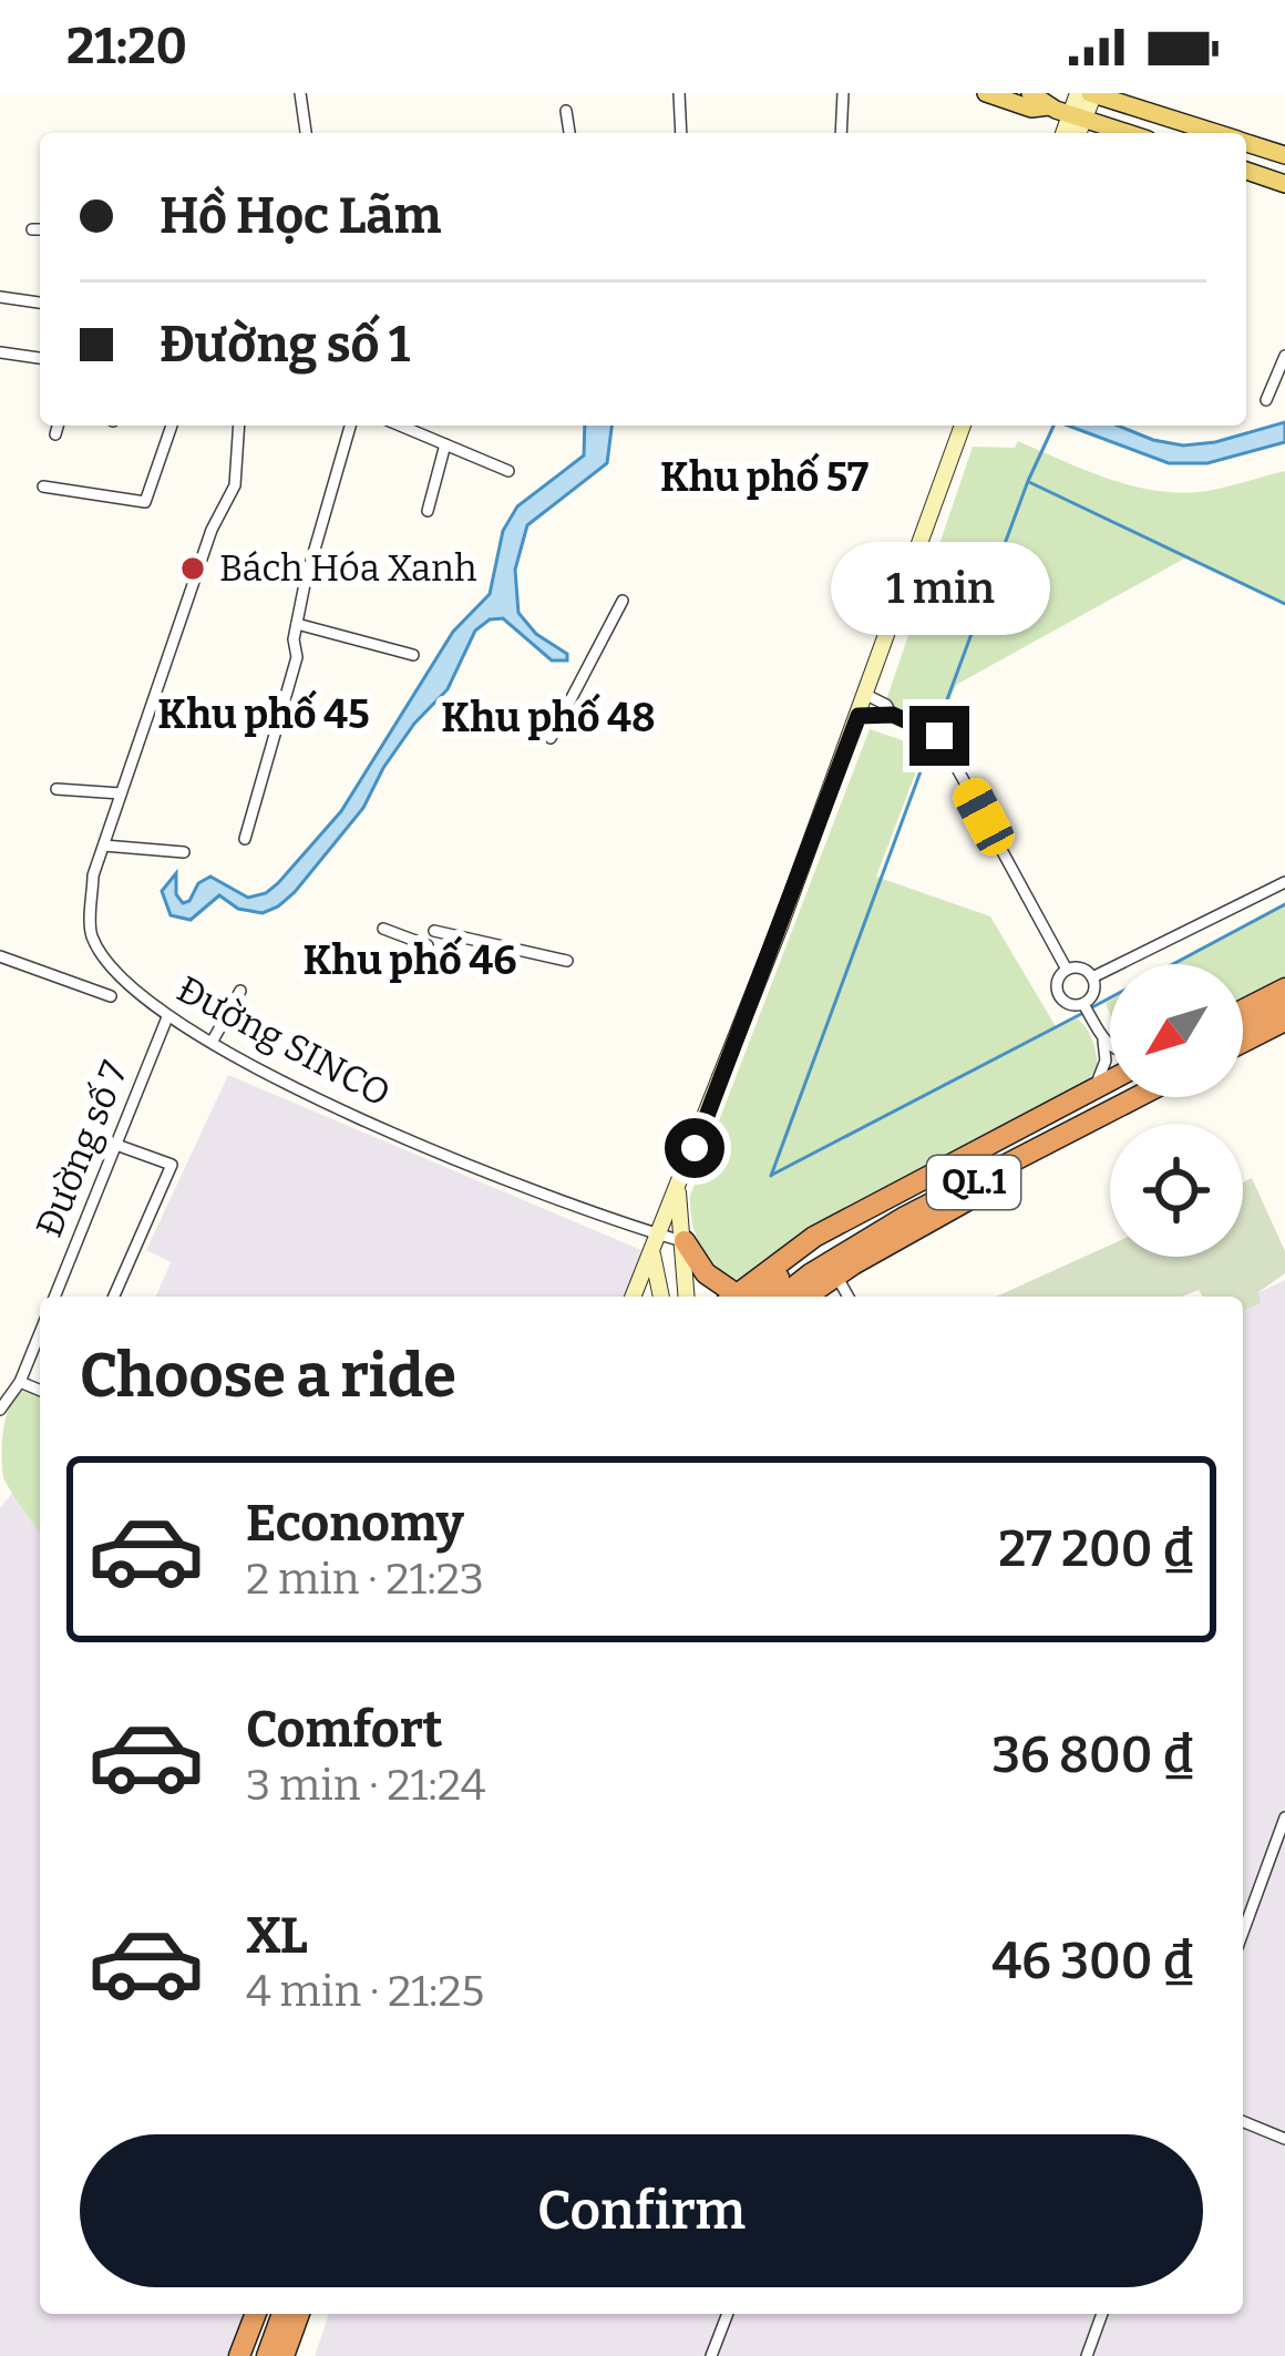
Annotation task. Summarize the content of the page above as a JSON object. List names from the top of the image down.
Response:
{
  "streets": {
    "highway": ["QL.1"],
    "street": ["Đường SINCO", "Đường số 7"]
  },
  "crossings": [
    ["Đường SINCO", "Đường số 7"]
  ],
  "districts": [
    "Khu phố 57",
    "Khu phố 45",
    "Khu phố 48",
    "Khu phố 46"
  ],
  "places": ["Bách Hóa Xanh"],
  "north": "bottom left",
  "page": {
    "status": "21:20",
    "banner": ["Hồ Học Lãm", "Đường số 1"],
    "bubble": "1 min",
    "heading": "Choose a ride",
    "list": [
      {
        "name": "Economy",
        "note": "2 min · 21:23",
        "value": "27 200 ₫"
      },
      {
        "name": "Comfort",
        "note": "3 min · 21:24",
        "value": "36 800 ₫"
      },
      {
        "name": "XL",
        "note": "4 min · 21:25",
        "value": "46 300 ₫"
      }
    ],
    "buttons": "Confirm"
  }
}
